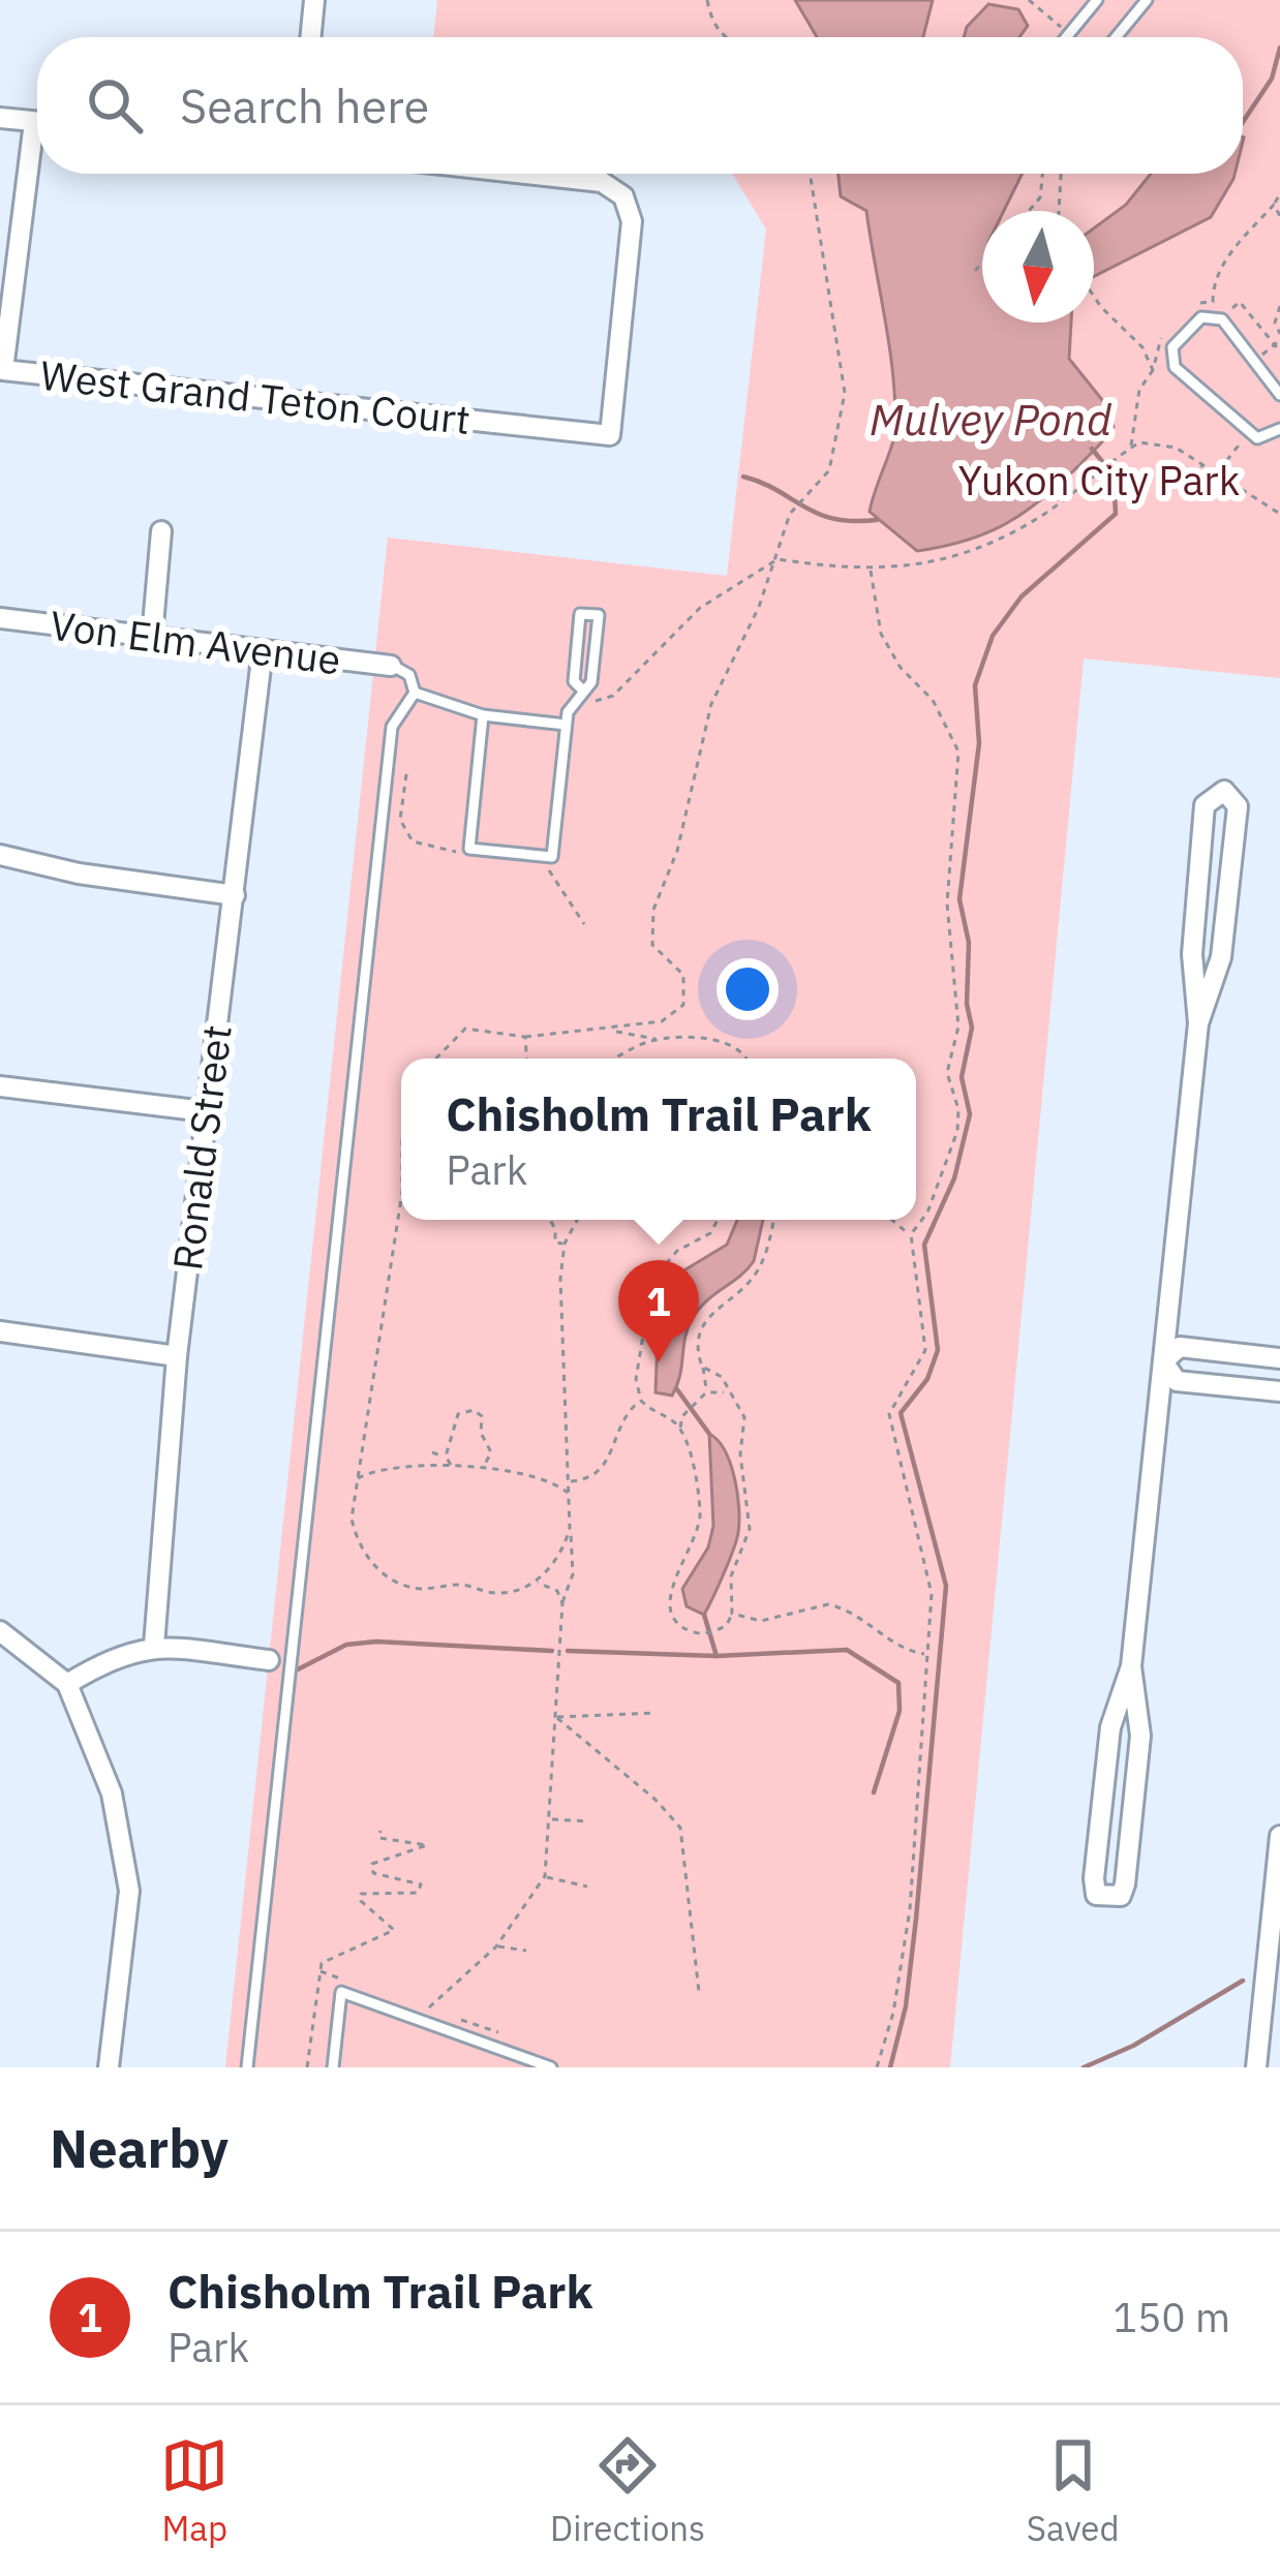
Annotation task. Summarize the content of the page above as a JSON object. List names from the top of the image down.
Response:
{
  "streets": {
    "street": ["West Grand Teton Court", "Von Elm Avenue", "Ronald Street"]
  },
  "crossings": [
    ["Von Elm Avenue", "Ronald Street"]
  ],
  "water": ["Mulvey Pond"],
  "parks": ["Yukon City Park"],
  "north": "bottom",
  "page": {
    "search": "Search here",
    "popup": ["Chisholm Trail Park", "Park"],
    "pins": "1",
    "heading": "Nearby",
    "list": [
      {
        "mark": "1",
        "name": "Chisholm Trail Park",
        "note": "Park",
        "value": "150 m"
      }
    ],
    "nav": ["Map", "Directions", "Saved"]
  }
}
